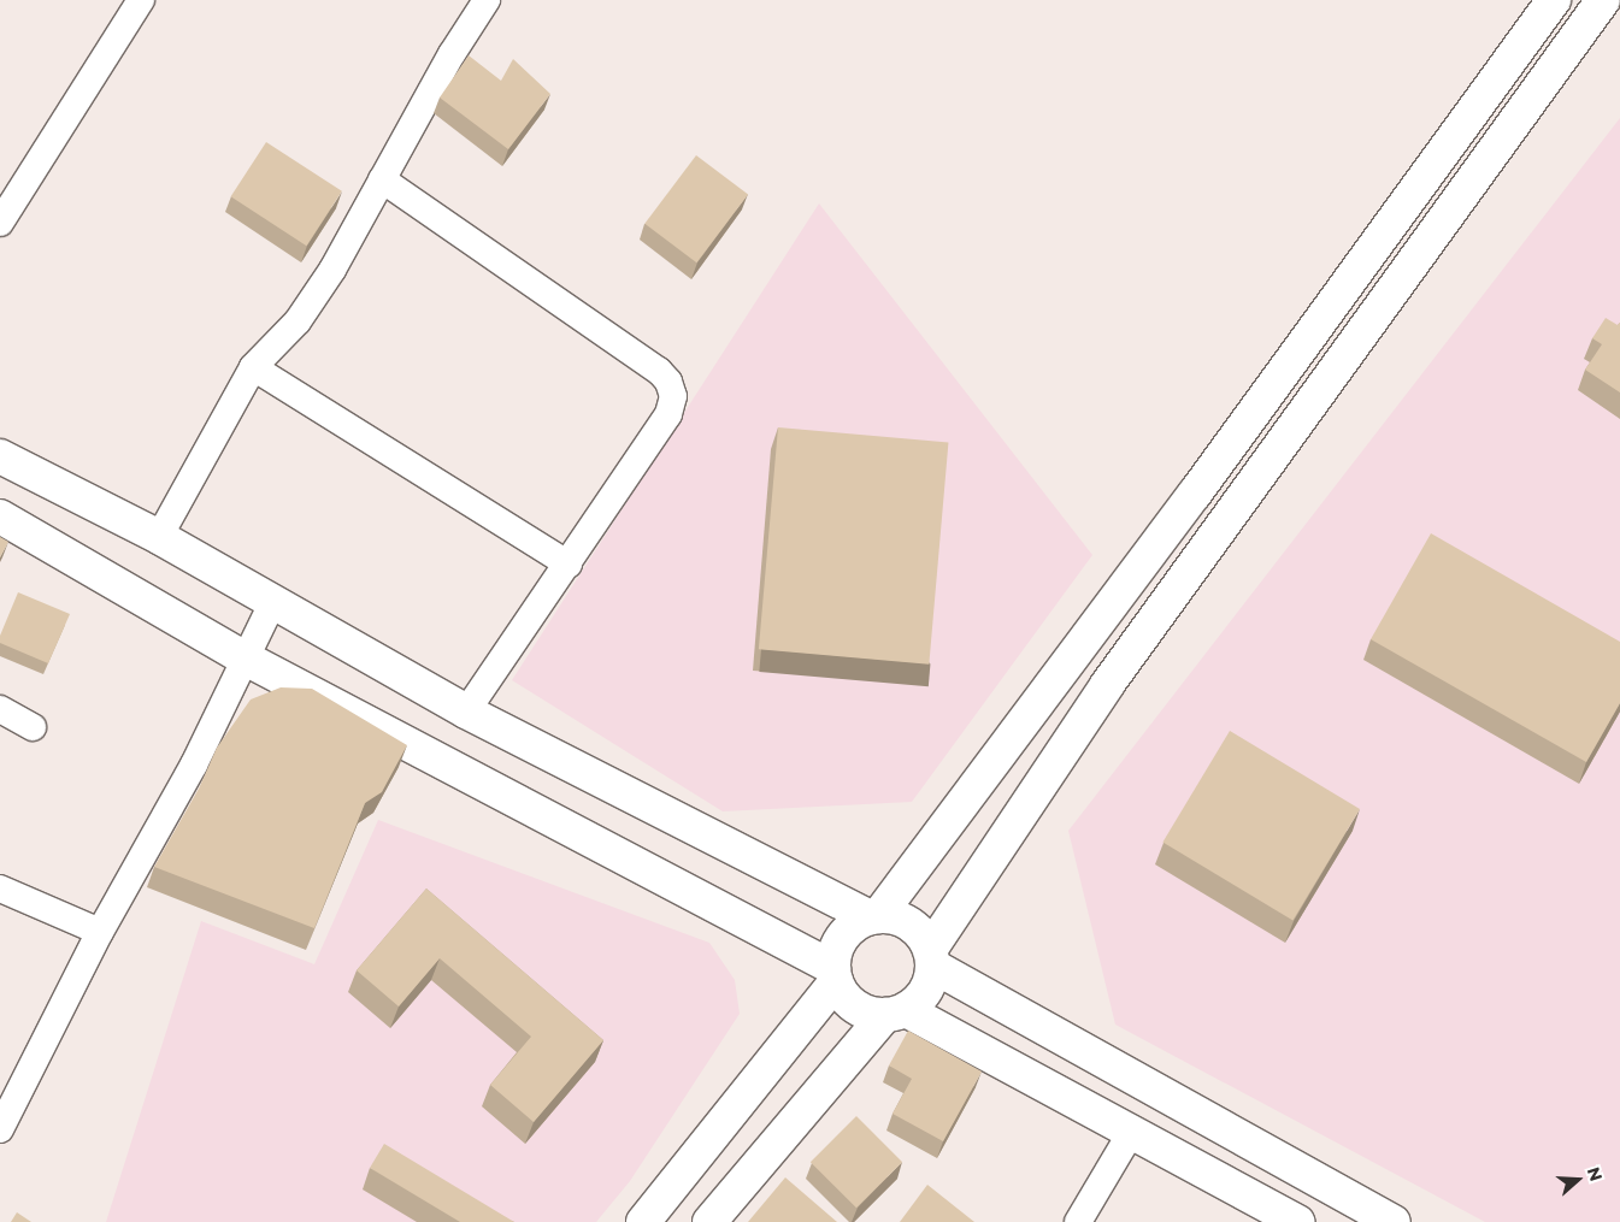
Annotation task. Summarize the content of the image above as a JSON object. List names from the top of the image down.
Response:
{
  "north": "right"
}
